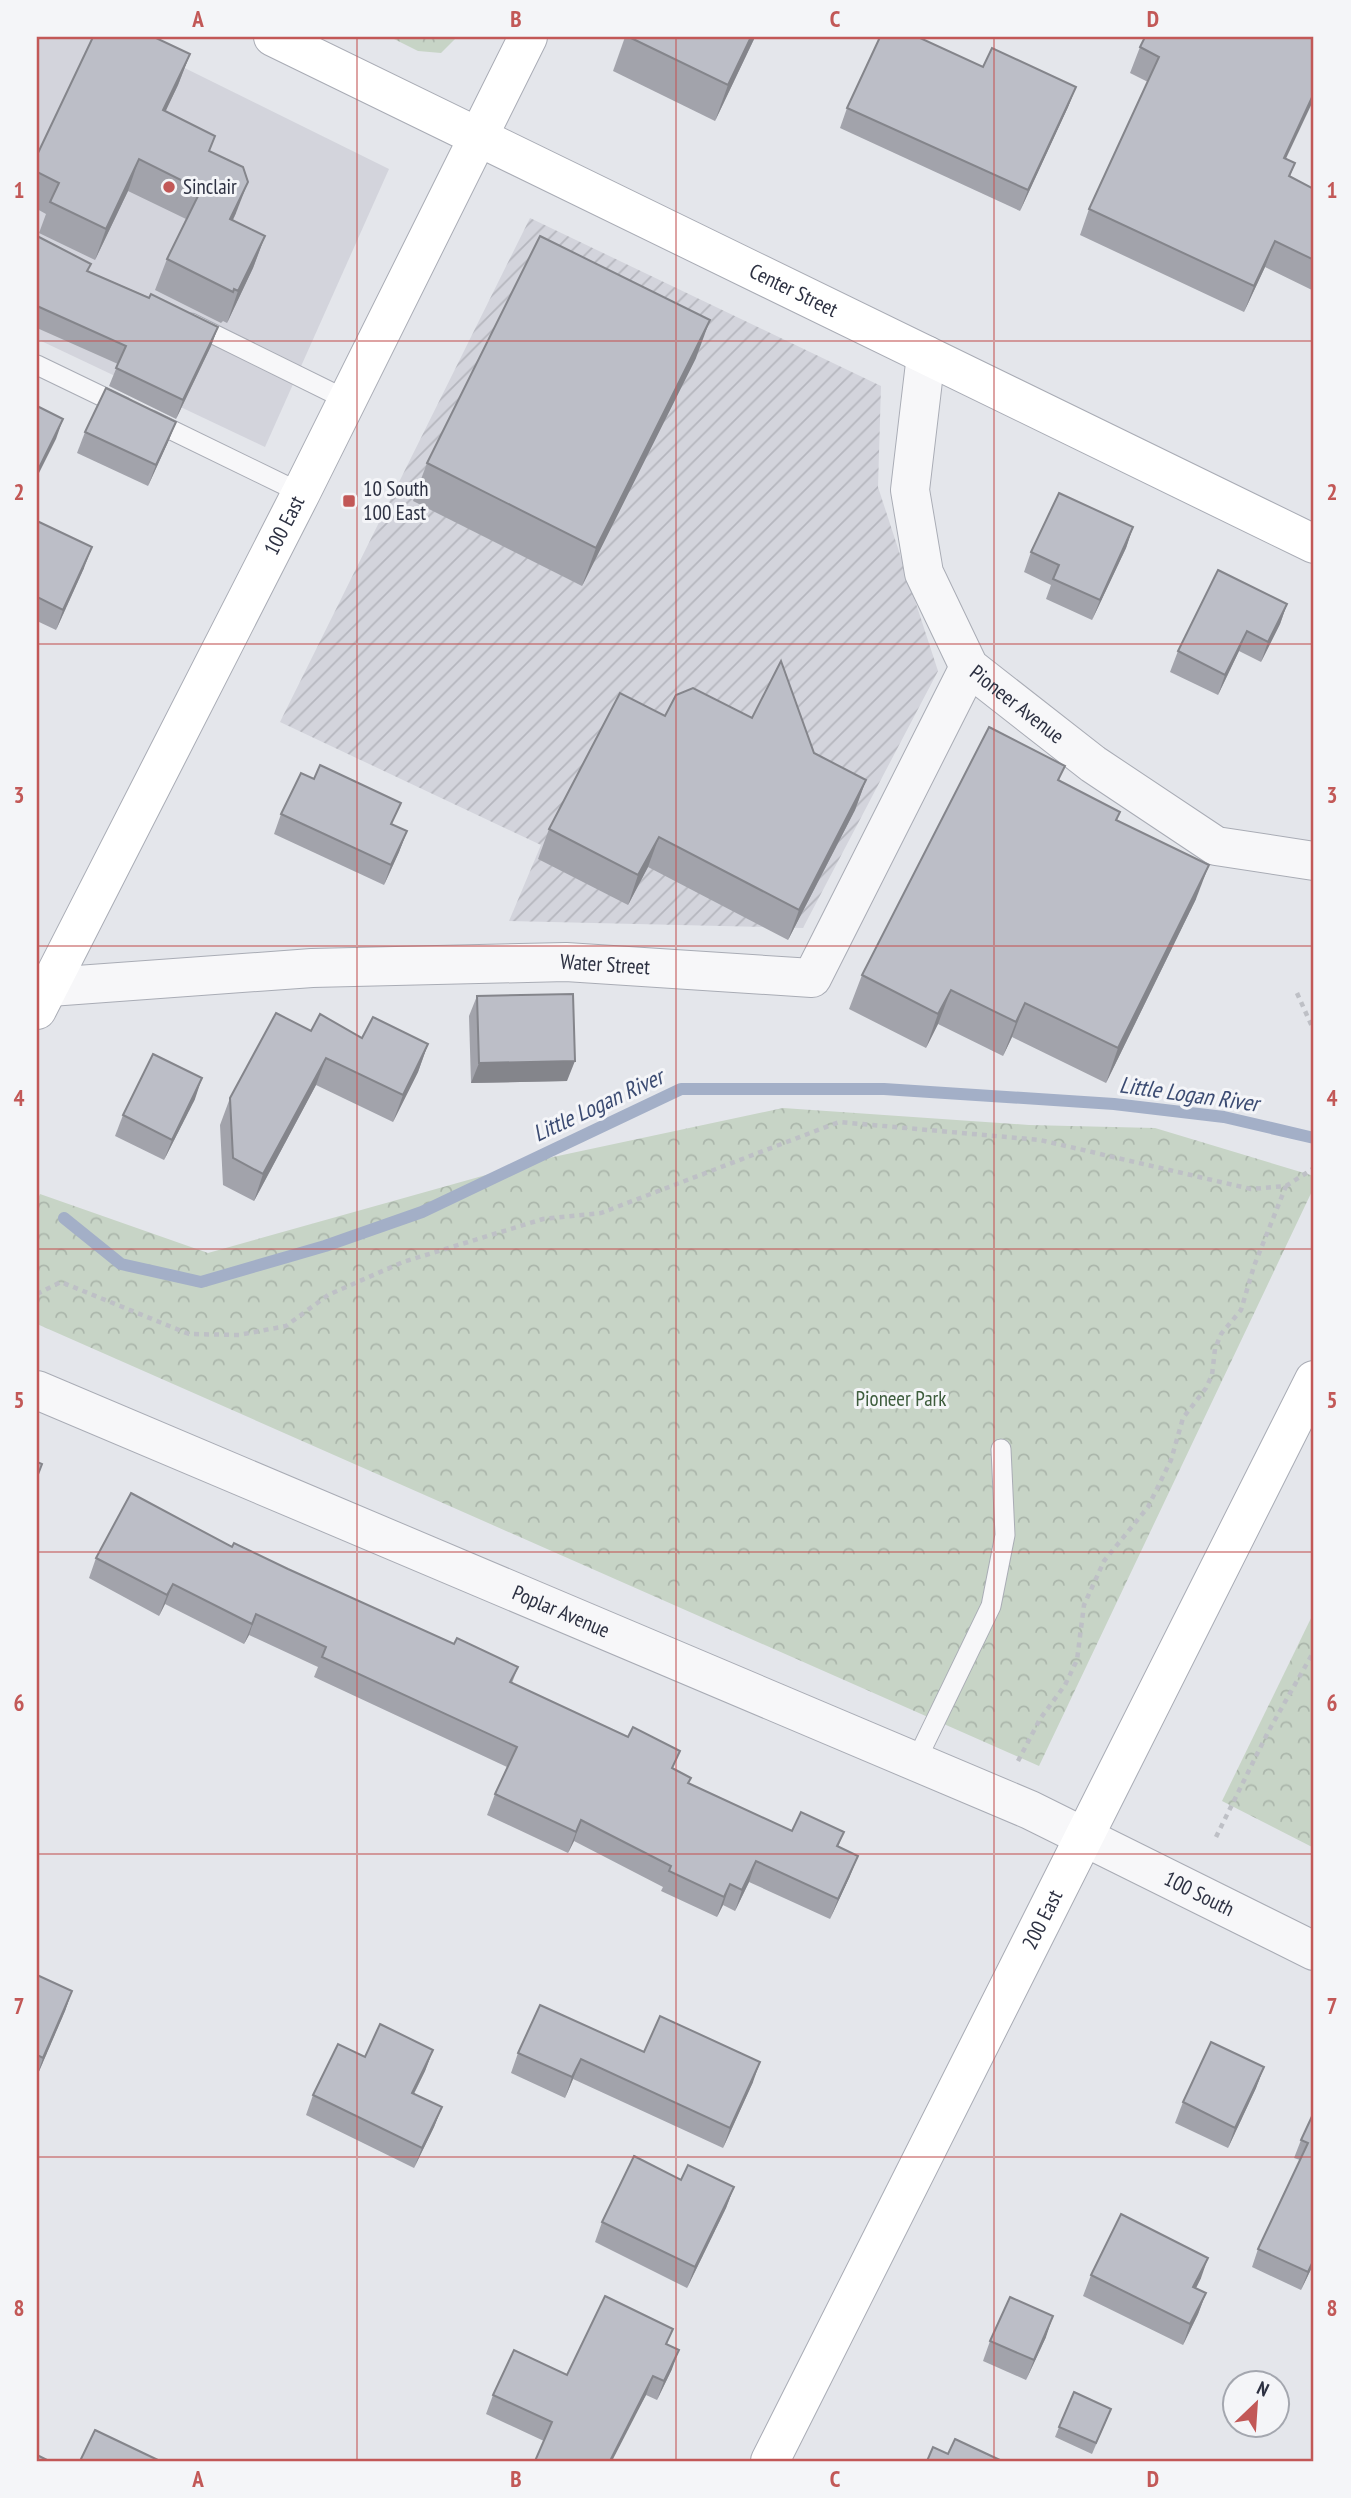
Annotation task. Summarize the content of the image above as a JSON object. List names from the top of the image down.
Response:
{
  "streets": {
    "main road": ["Center Street", "100 East", "200 East"],
    "street": [
      "Pioneer Avenue",
      "Water Street",
      "Poplar Avenue",
      "100 South"
    ]
  },
  "crossings": [
    ["Center Street", "100 East"],
    ["Center Street", "Pioneer Avenue"],
    ["100 East", "Water Street"],
    ["Pioneer Avenue", "Water Street"],
    ["Poplar Avenue", "100 South"],
    ["Poplar Avenue", "200 East"],
    ["100 South", "200 East"]
  ],
  "water": ["Little Logan River"],
  "parks": ["Pioneer Park"],
  "places": {
    "other": ["Sinclair"],
    "transit": ["10 South 100 East"]
  },
  "north": "top right",
  "grid": {
    "columns": [
      "A",
      "B",
      "C",
      "D"
    ],
    "rows": [
      "1",
      "2",
      "3",
      "4",
      "5",
      "6",
      "7",
      "8"
    ]
  }
}
